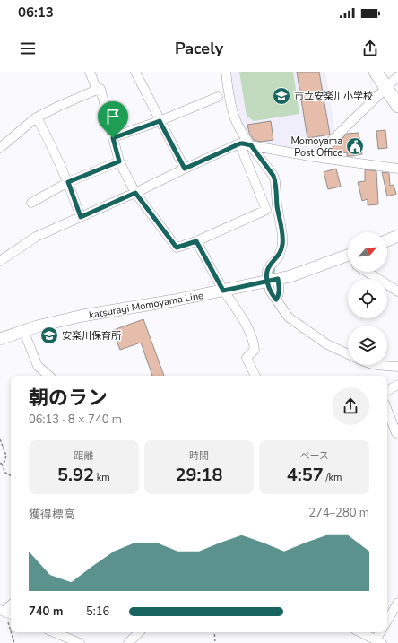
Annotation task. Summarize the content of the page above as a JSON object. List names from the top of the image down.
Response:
{
  "streets": {
    "main road": ["katsuragi Momoyama Line"]
  },
  "places": {
    "school or university": ["市立安楽川小学校", "安楽川保育所"],
    "public building": ["Momoyama Post Office"]
  },
  "north": "top right",
  "page": {
    "status": "06:13",
    "header": "Pacely",
    "heading": ["朝のラン", "06:13 · 8 × 740 m"],
    "stats": [
      ["距離", "5.92 km"],
      ["時間", "29:18"],
      ["ペース", "4:57 /km"]
    ],
    "chart": ["獲得標高", "274–280 m"],
    "list": [
      {
        "name": "740 m",
        "note": "5:16"
      }
    ]
  }
}
